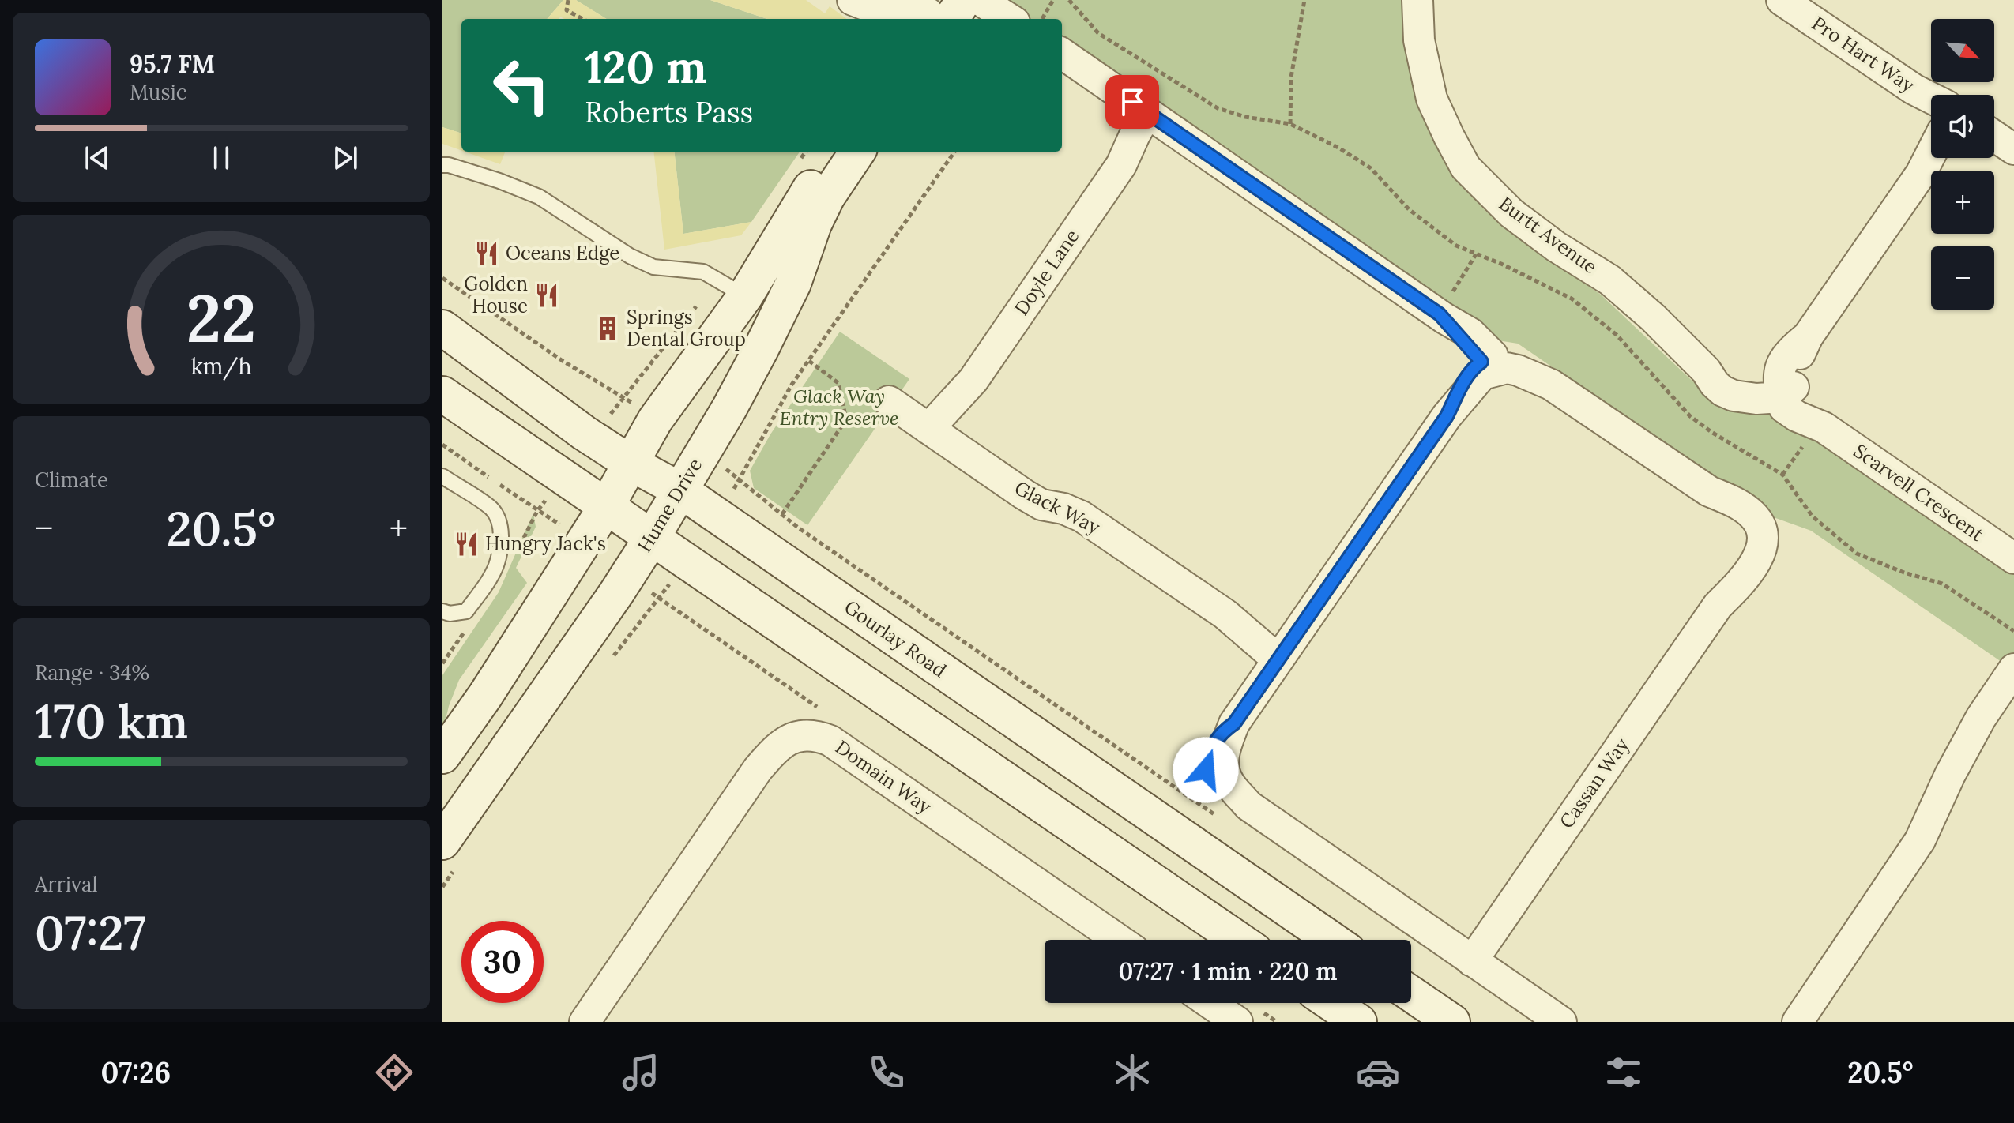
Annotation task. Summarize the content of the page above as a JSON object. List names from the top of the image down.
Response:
{
  "streets": {
    "main road": ["Hume Drive", "Gourlay Road"],
    "street": [
      "Pro Hart Way",
      "Burtt Avenue",
      "Doyle Lane",
      "Scarvell Crescent",
      "Glack Way",
      "Domain Way",
      "Cassan Way"
    ]
  },
  "crossings": [
    ["Burtt Avenue", "Scarvell Crescent"],
    ["Doyle Lane", "Glack Way"],
    ["Hume Drive", "Gourlay Road"]
  ],
  "parks": ["Glack Way Entry Reserve"],
  "places": {
    "restaurant": ["Oceans Edge", "Golden House", "Hungry Jack's"],
    "building": ["Springs Dental Group"]
  },
  "north": "bottom right",
  "page": {
    "map_buttons": ["+", "−"],
    "turn": ["120 m", "Roberts Pass"],
    "song": ["95.7 FM", "Music"],
    "tile": [
      "Climate",
      ["Range · 34%", "170 km"],
      ["Arrival", "07:27"]
    ],
    "heat": ["−", "20.5°", "+"],
    "limit": "30",
    "trip": "07:27 · 1 min · 220 m",
    "tabs": ["07:26", "20.5°"],
    "gauge": ["22", "km/h"]
  }
}
